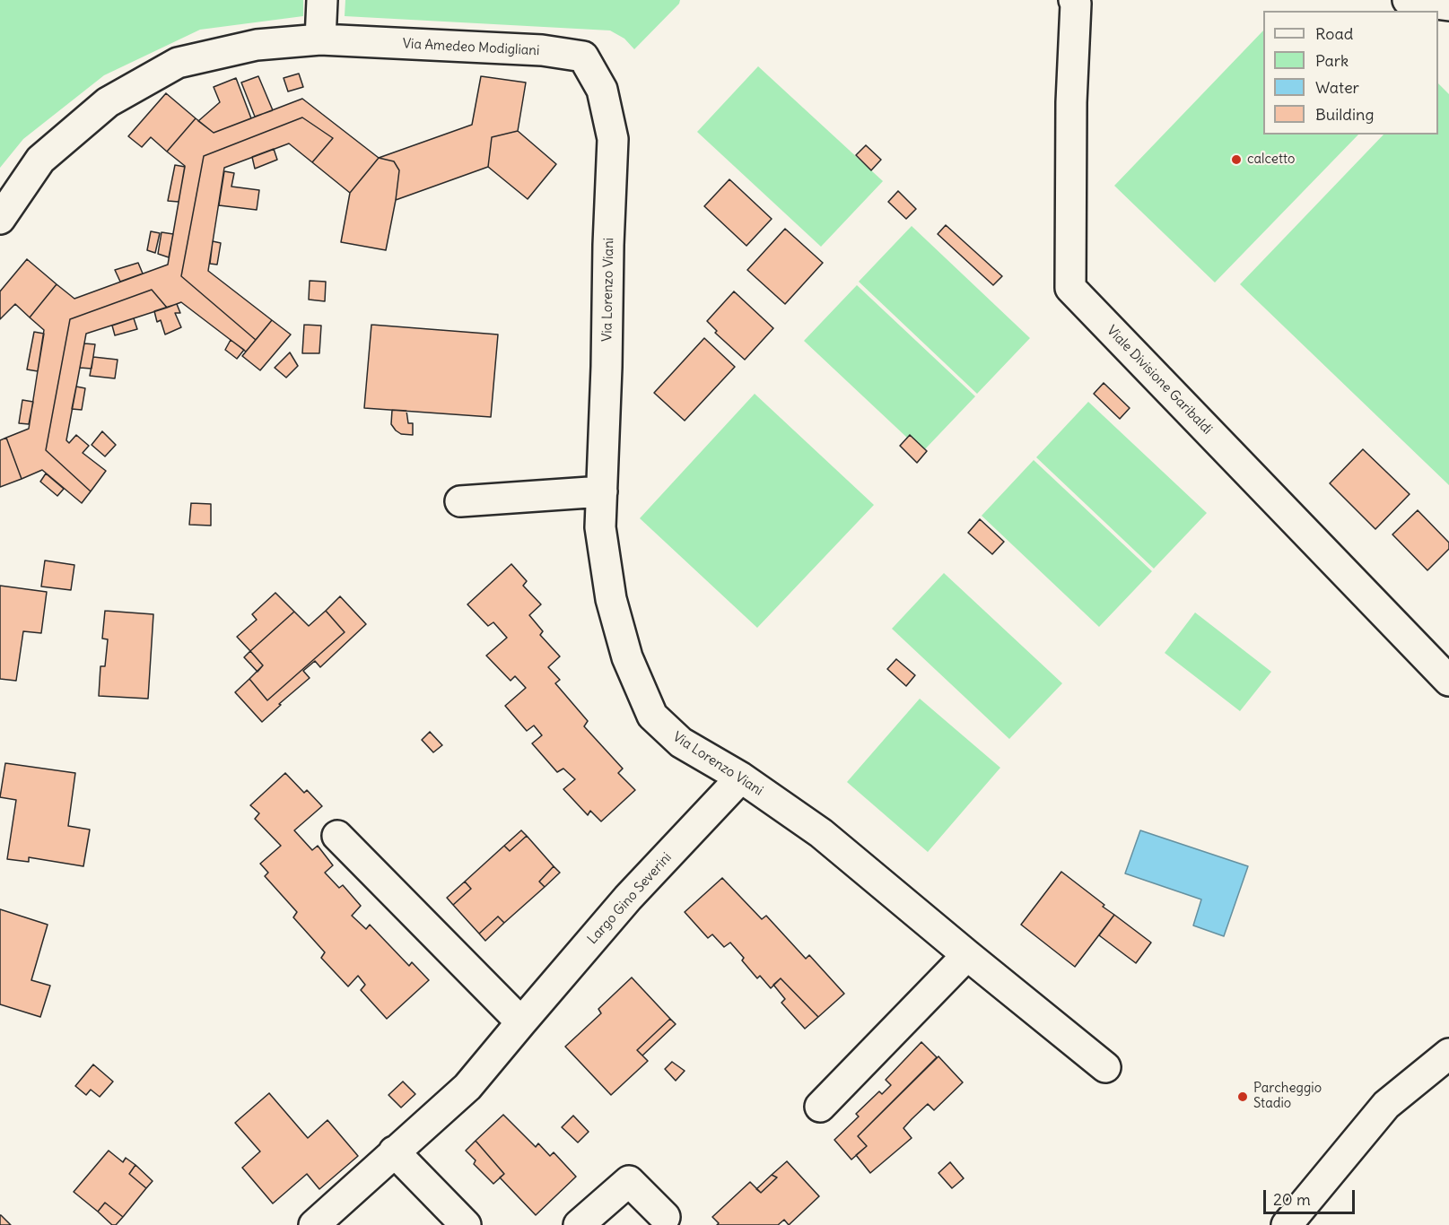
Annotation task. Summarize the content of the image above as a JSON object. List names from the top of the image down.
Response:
{
  "streets": {
    "street": [
      "Via Amedeo Modigliani",
      "Via Lorenzo Viani",
      "Viale Divisione Garibaldi",
      "Largo Gino Severini"
    ]
  },
  "crossings": [
    ["Via Amedeo Modigliani", "Via Lorenzo Viani"],
    ["Via Lorenzo Viani", "Largo Gino Severini"]
  ],
  "places": ["calcetto", "Parcheggio Stadio"],
  "legend": [
    "Road",
    "Park",
    "Water",
    "Building"
  ],
  "scale_bar": "20 m"
}
